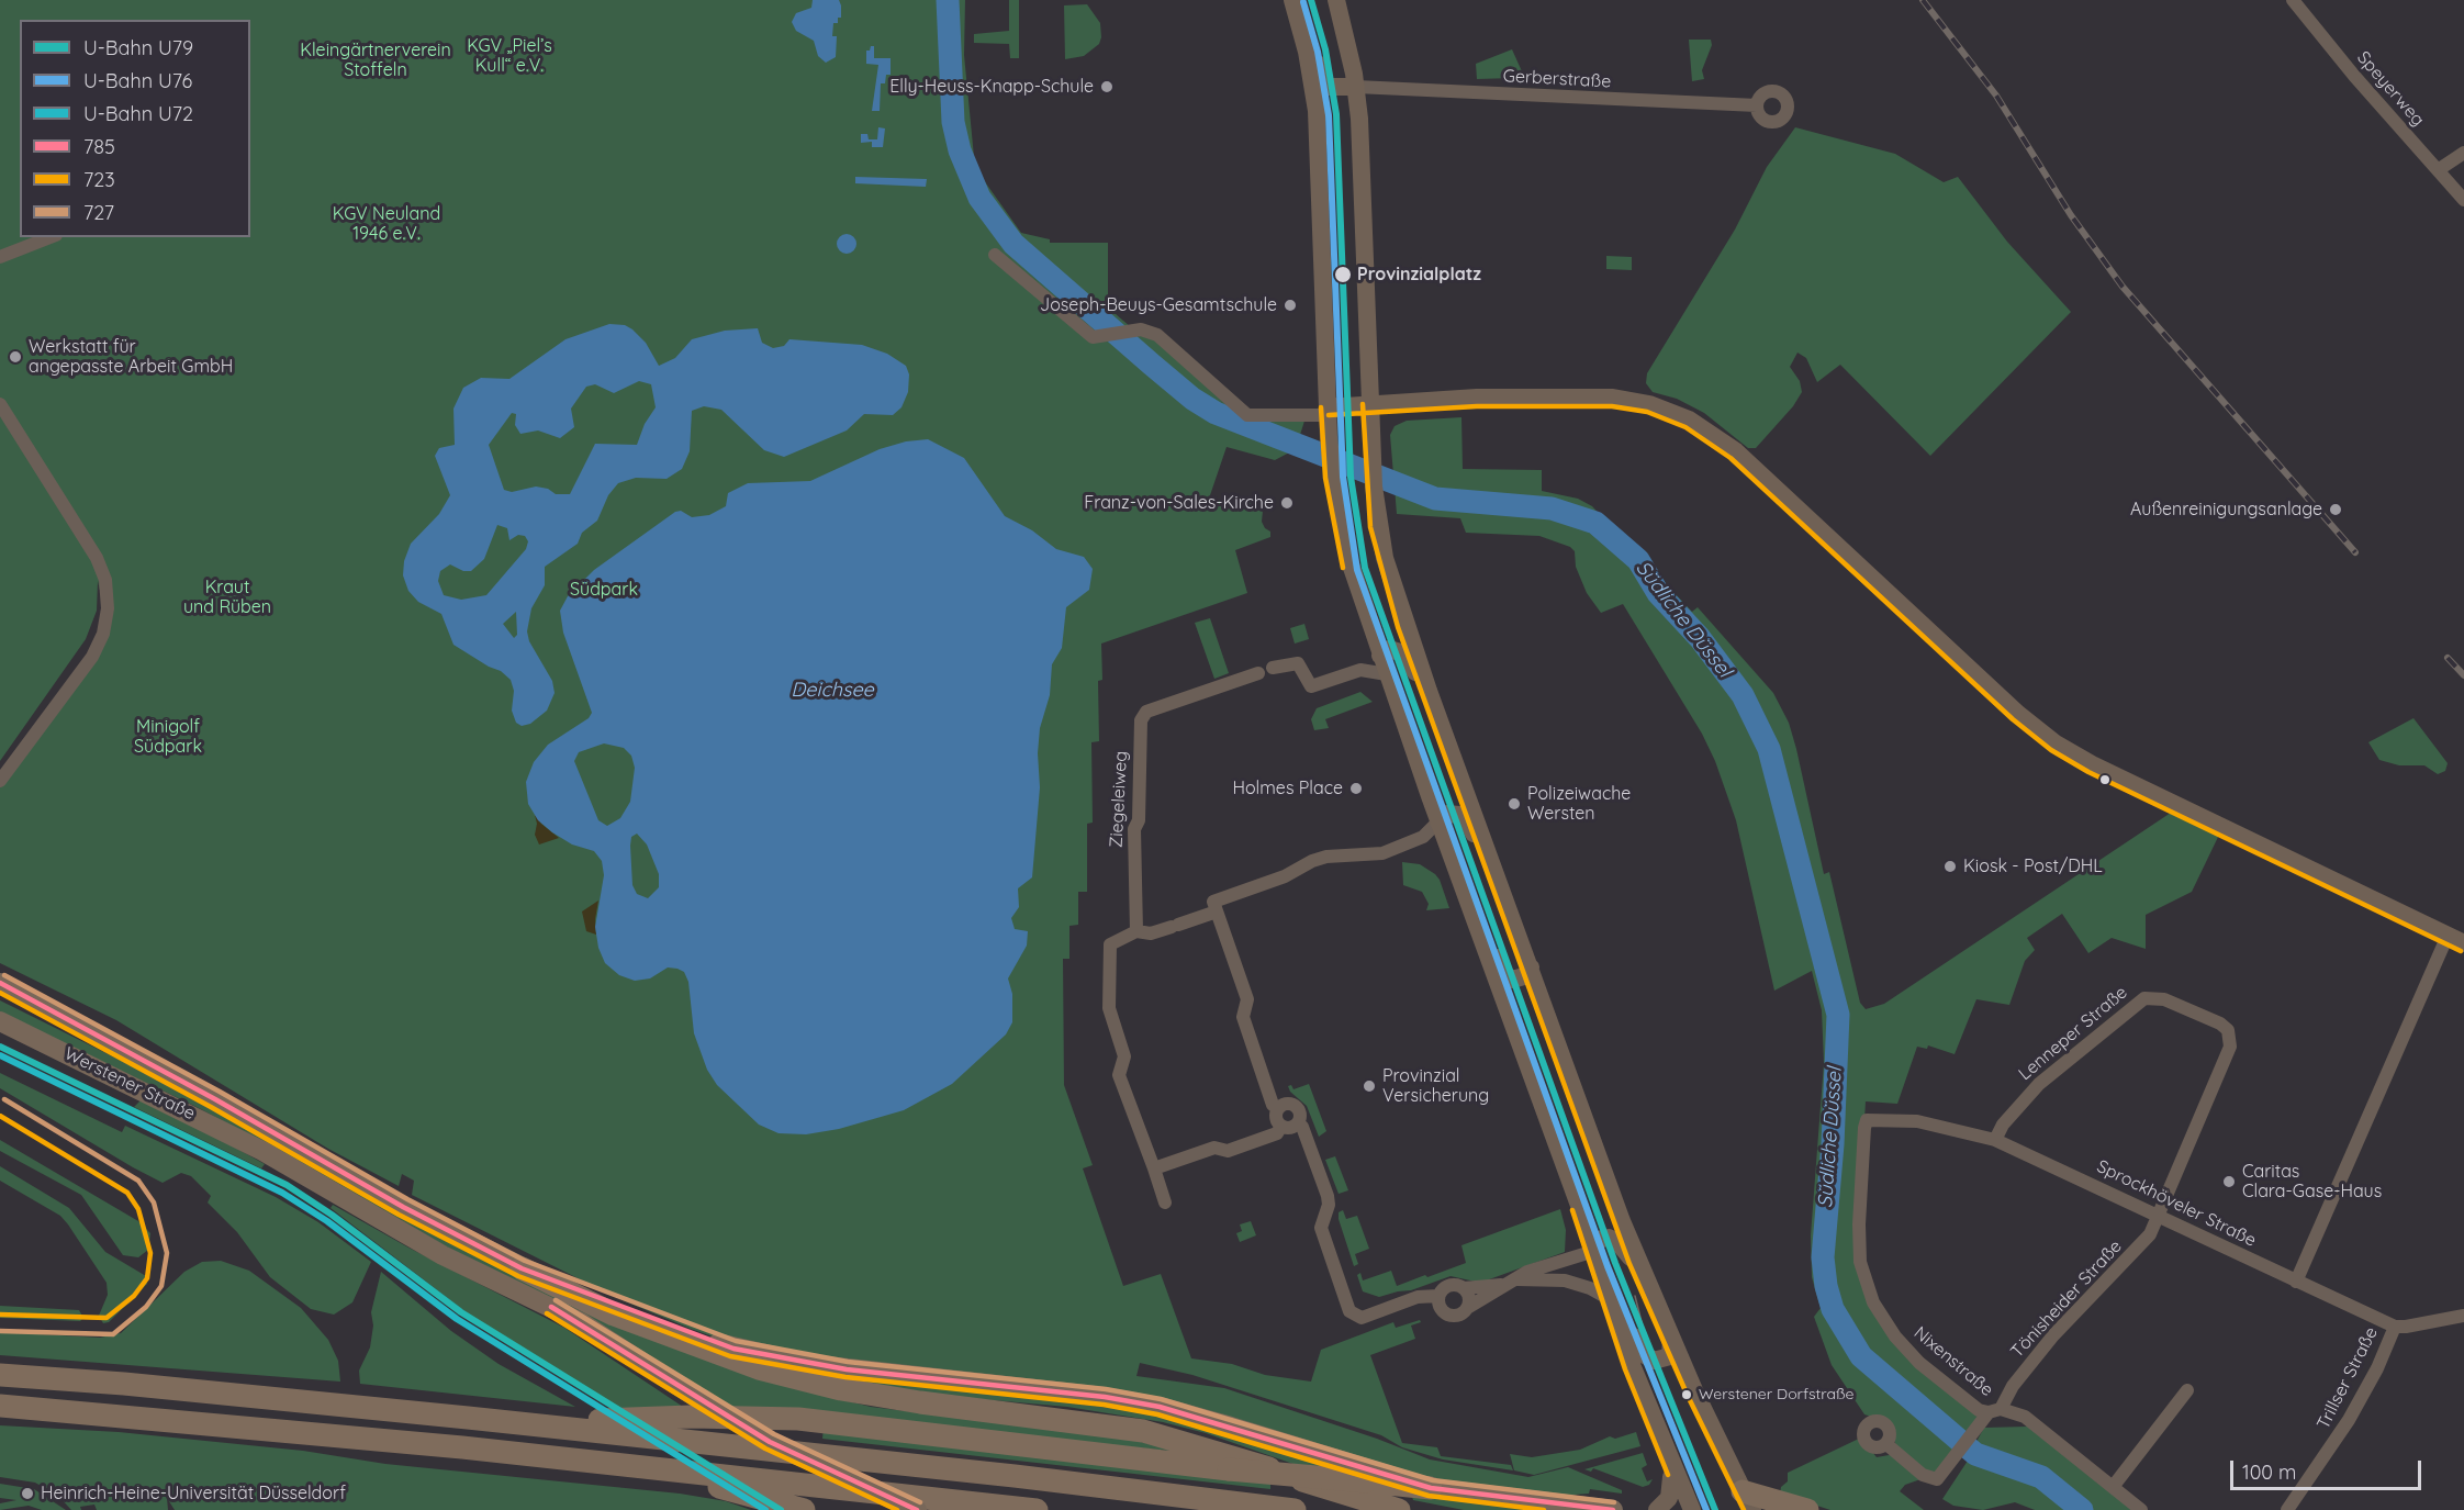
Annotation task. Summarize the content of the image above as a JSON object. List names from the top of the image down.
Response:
{
  "streets": {
    "main road": ["Werstener Straße"],
    "street": [
      "Gerberstraße",
      "Speyerweg",
      "Ziegeleiweg",
      "Lenneper Straße",
      "Sprockhöveler Straße",
      "Tönisheider Straße",
      "Nixenstraße",
      "Trillser Straße"
    ]
  },
  "crossings": [
    ["Lenneper Straße", "Sprockhöveler Straße"],
    ["Lenneper Straße", "Tönisheider Straße"],
    ["Sprockhöveler Straße", "Tönisheider Straße"],
    ["Sprockhöveler Straße", "Nixenstraße"],
    ["Sprockhöveler Straße", "Trillser Straße"],
    ["Tönisheider Straße", "Nixenstraße"]
  ],
  "water": ["Südliche Düssel", "Deichsee"],
  "parks": [
    "KGV „Piel’s Kull“ e.V.",
    "Kleingärtnerverein Stoffeln",
    "KGV Neuland 1946 e.V.",
    "Kraut und Rüben",
    "Südpark",
    "Minigolf Südpark"
  ],
  "places": [
    "Elly-Heuss-Knapp-Schule",
    "Provinzialplatz",
    "Joseph-Beuys-Gesamtschule",
    "Werkstatt für angepasste Arbeit GmbH",
    "Franz-von-Sales-Kirche",
    "Außenreinigungsanlage",
    "Holmes Place",
    "Polizeiwache Wersten",
    "Kiosk - Post/DHL",
    "Provinzial Versicherung",
    "Caritas Clara-Gase-Haus",
    "Werstener Dorfstraße",
    "Heinrich-Heine-Universität Düsseldorf"
  ],
  "lines": [
    "metro line U79",
    "metro line U76",
    "transit line 723",
    "transit line 727",
    "transit line 785",
    "metro line U72"
  ],
  "legend": [
    "U-Bahn U79",
    "U-Bahn U76",
    "U-Bahn U72",
    "785",
    "723",
    "727"
  ],
  "scale_bar": "100 m"
}
